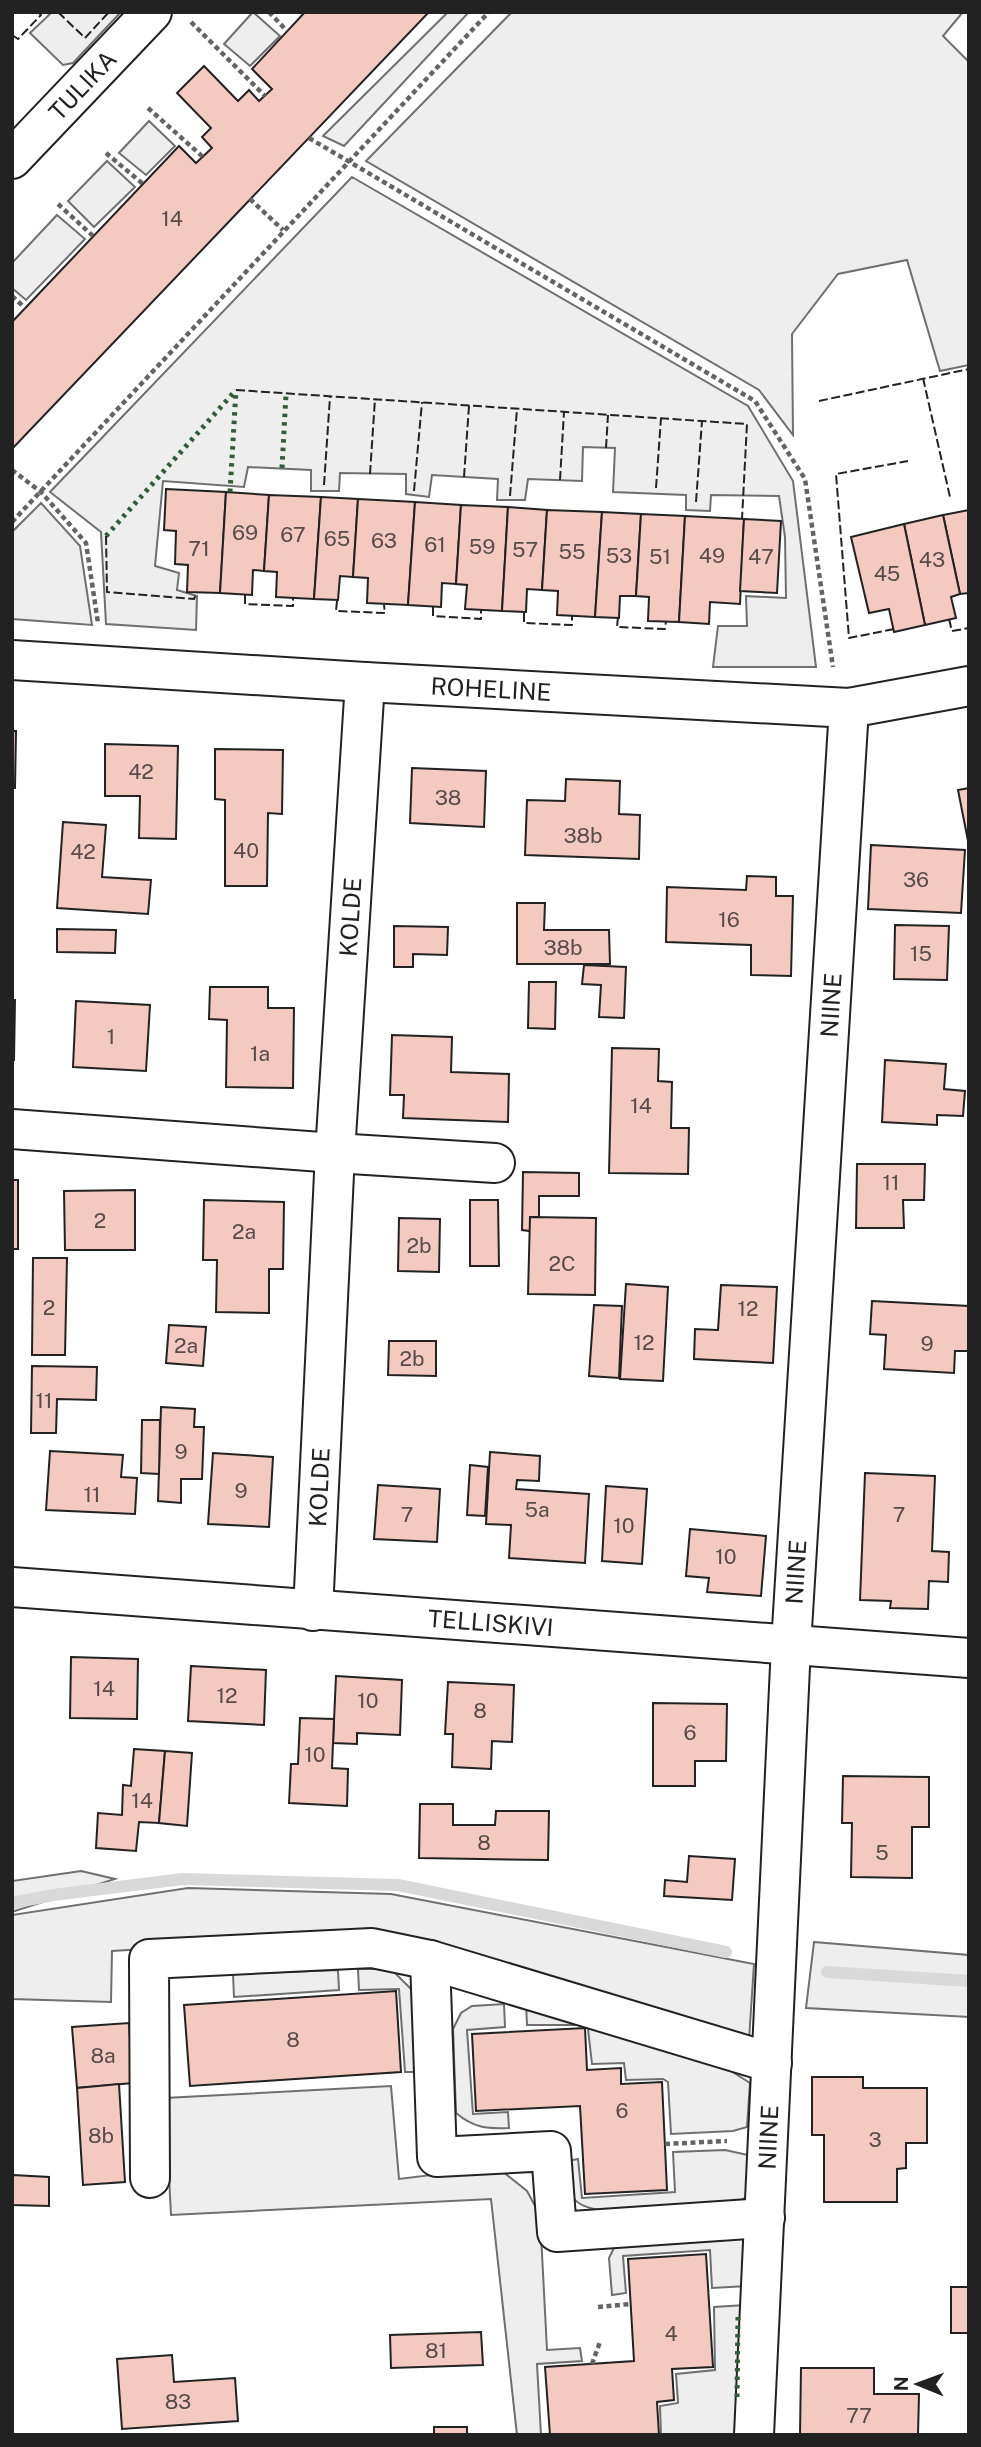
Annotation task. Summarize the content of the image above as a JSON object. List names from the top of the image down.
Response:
{
  "streets": {
    "street": [
      "TULIKA",
      "ROHELINE",
      "KOLDE",
      "NIINE",
      "TELLISKIVI"
    ]
  },
  "crossings": [
    ["ROHELINE", "KOLDE"],
    ["ROHELINE", "NIINE"],
    ["KOLDE", "TELLISKIVI"],
    ["NIINE", "TELLISKIVI"]
  ],
  "house_numbers": [
    "14",
    "69",
    "67",
    "65",
    "63",
    "61",
    "59",
    "71",
    "57",
    "55",
    "53",
    "49",
    "51",
    "47",
    "43",
    "45",
    "42",
    "38",
    "38b",
    "40",
    "42",
    "36",
    "16",
    "38b",
    "15",
    "1",
    "1a",
    "14",
    "11",
    "2",
    "2a",
    "2b",
    "2C",
    "2",
    "12",
    "12",
    "9",
    "2a",
    "2b",
    "11",
    "9",
    "9",
    "11",
    "5a",
    "7",
    "7",
    "10",
    "10",
    "14",
    "12",
    "10",
    "8",
    "6",
    "10",
    "14",
    "8",
    "5",
    "8",
    "8a",
    "6",
    "8b",
    "3",
    "4",
    "81",
    "83",
    "77"
  ],
  "north": "left"
}
